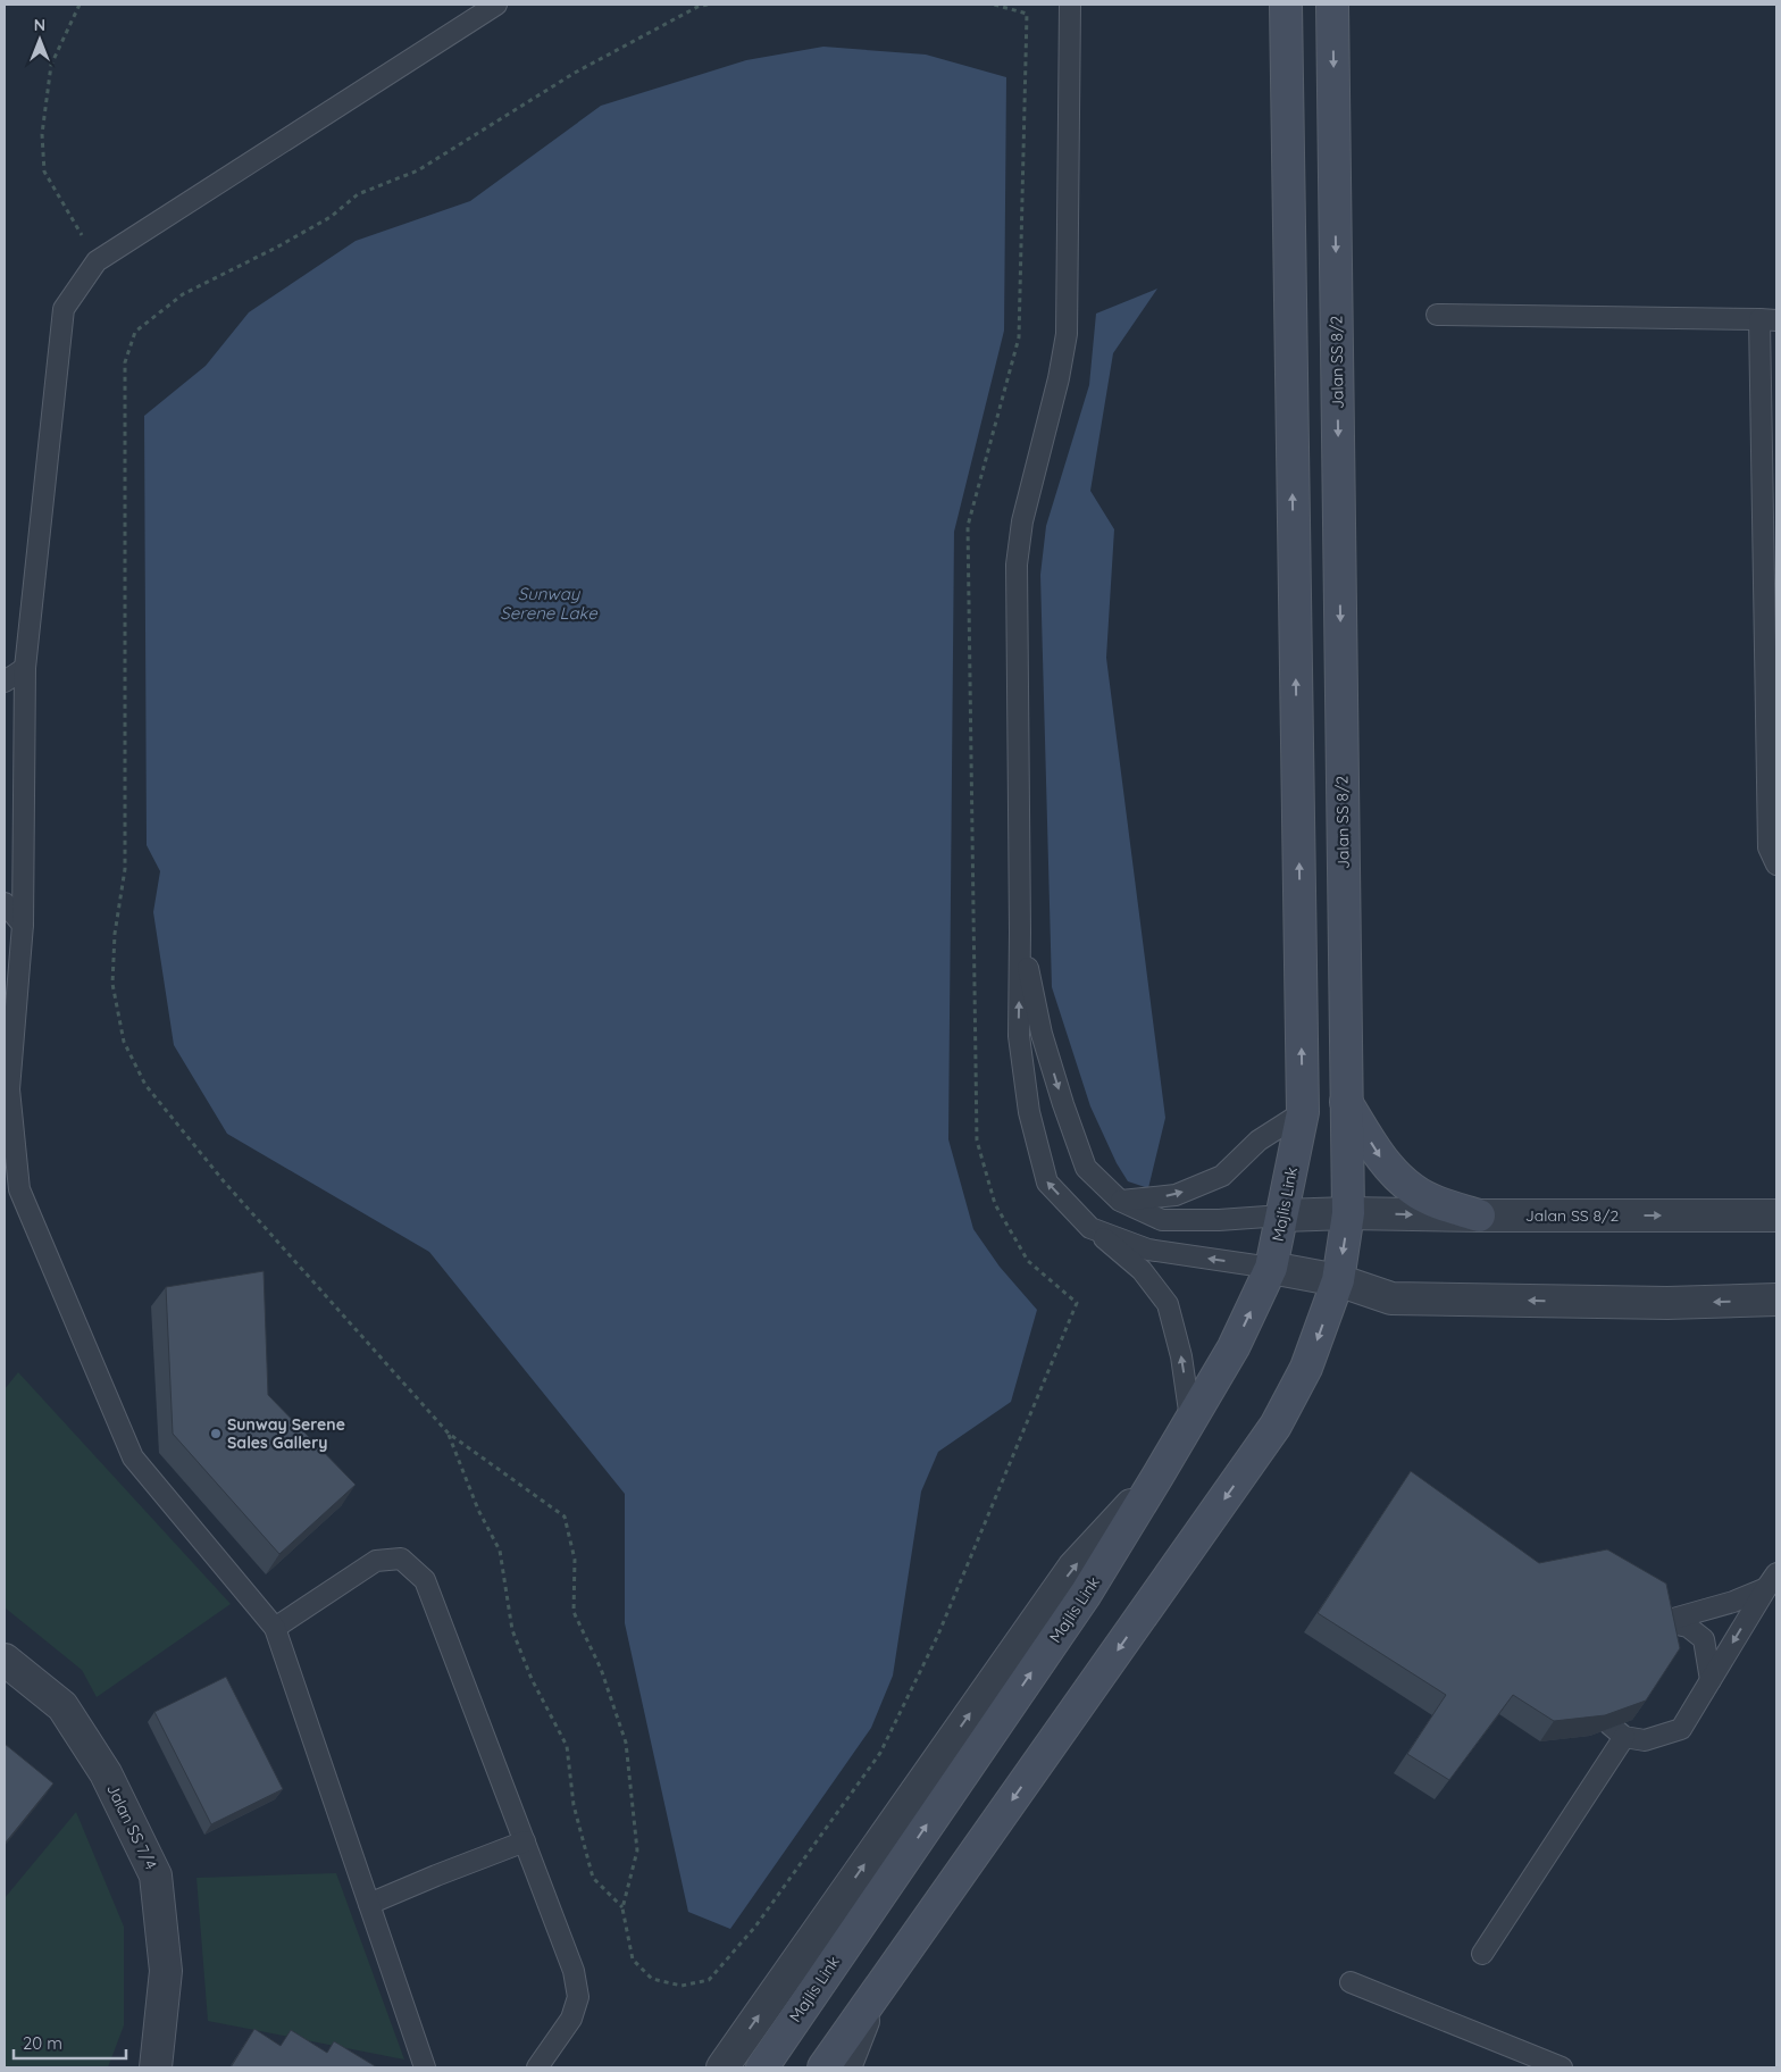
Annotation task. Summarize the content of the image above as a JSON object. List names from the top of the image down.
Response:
{
  "streets": {
    "main road": ["Jalan SS 8/2", "Majlis Link"],
    "street": ["Jalan SS 7/4"]
  },
  "water": ["Sunway Serene Lake"],
  "places": ["Sunway Serene Sales Gallery"],
  "scale_bar": "20 m",
  "north": "top"
}
